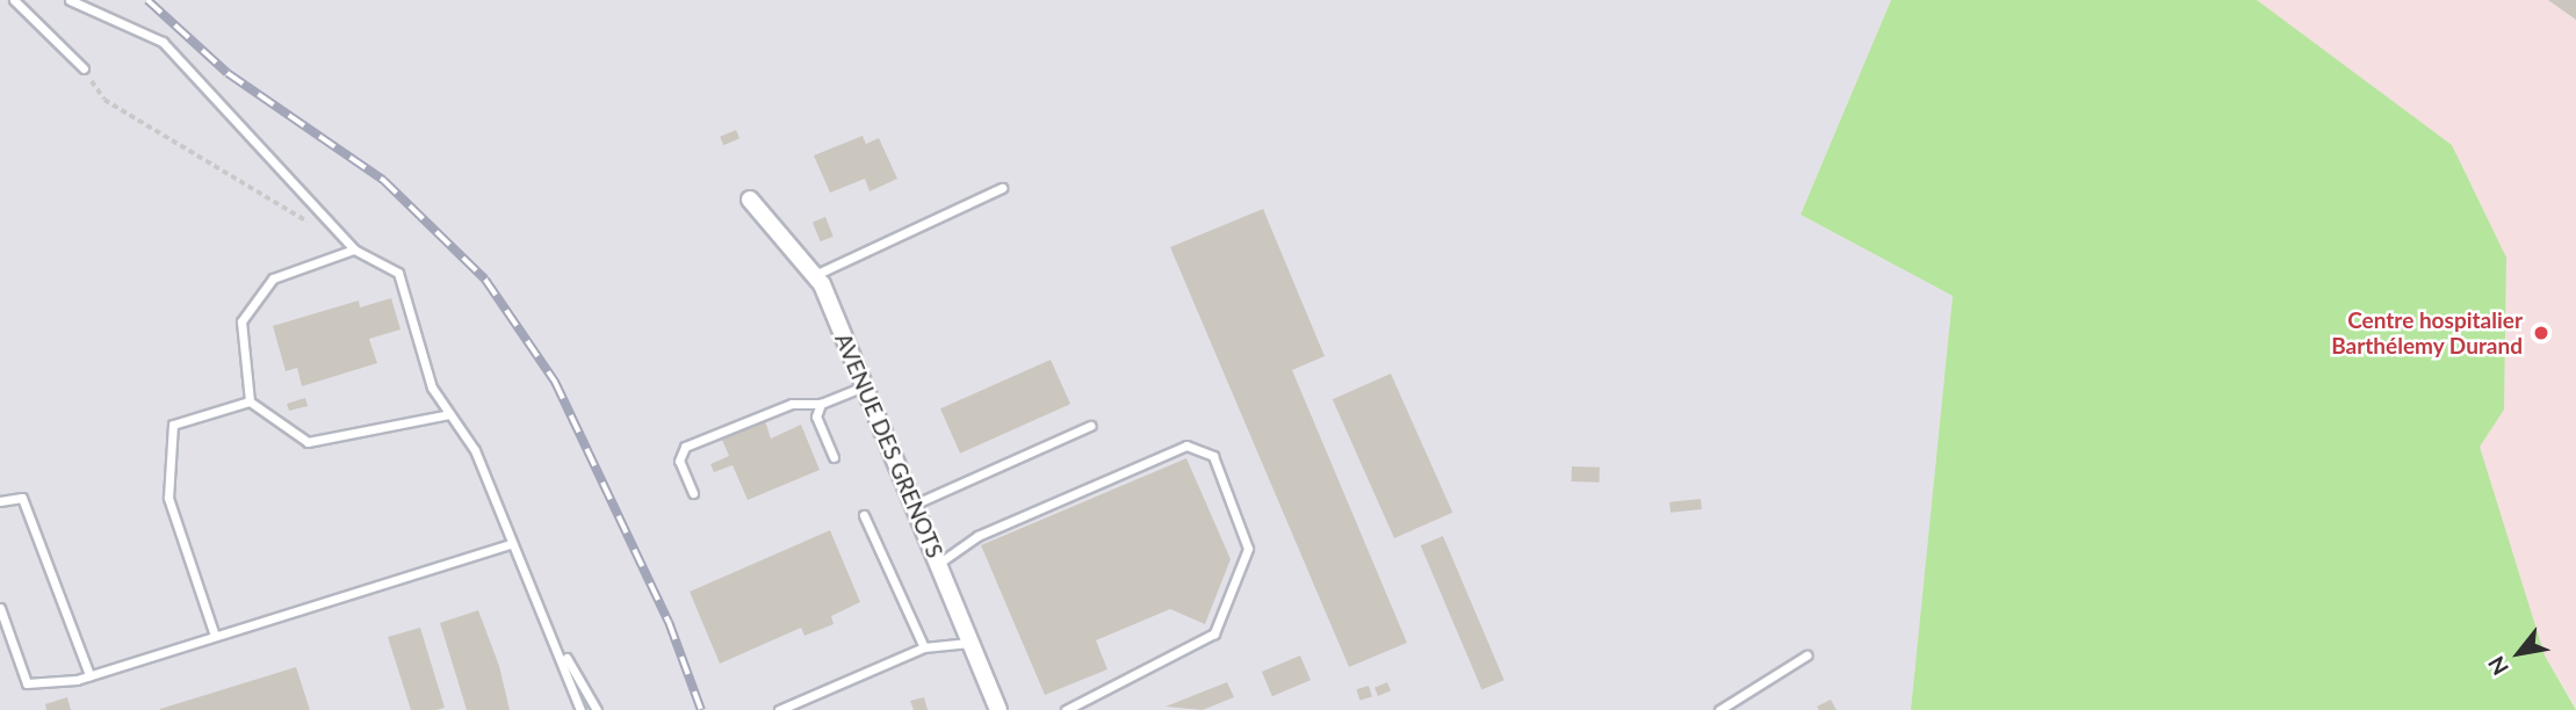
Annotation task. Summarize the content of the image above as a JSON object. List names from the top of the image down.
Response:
{
  "streets": {
    "street": ["AVENUE DES GRENOTS"]
  },
  "places": ["Centre hospitalier Barthélemy Durand"],
  "north": "bottom left"
}
